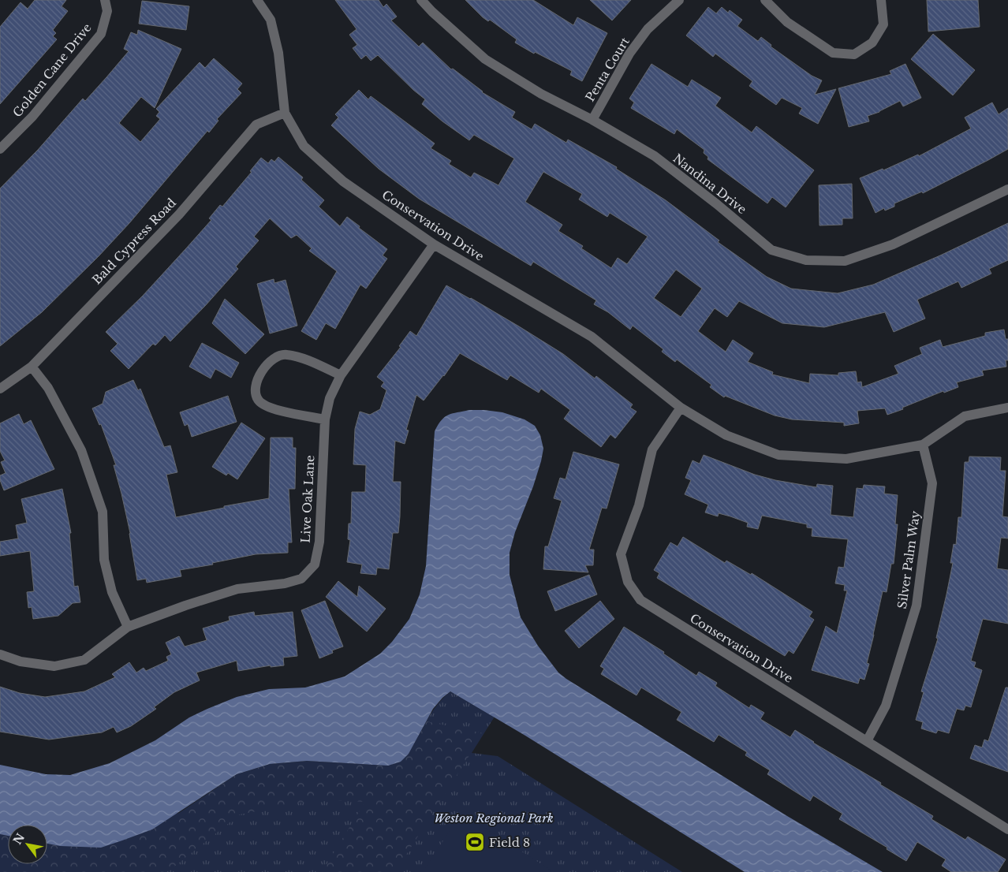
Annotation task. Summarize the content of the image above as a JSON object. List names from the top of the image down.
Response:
{
  "streets": {
    "street": [
      "Penta Court",
      "Golden Cane Drive",
      "Nandina Drive",
      "Conservation Drive",
      "Bald Cypress Road",
      "Live Oak Lane",
      "Silver Palm Way"
    ]
  },
  "crossings": [
    ["Penta Court", "Nandina Drive"],
    ["Conservation Drive", "Bald Cypress Road"],
    ["Conservation Drive", "Live Oak Lane"],
    ["Conservation Drive", "Silver Palm Way"]
  ],
  "parks": ["Weston Regional Park"],
  "places": {
    "sports": ["Field 8"]
  },
  "north": "top left"
}
